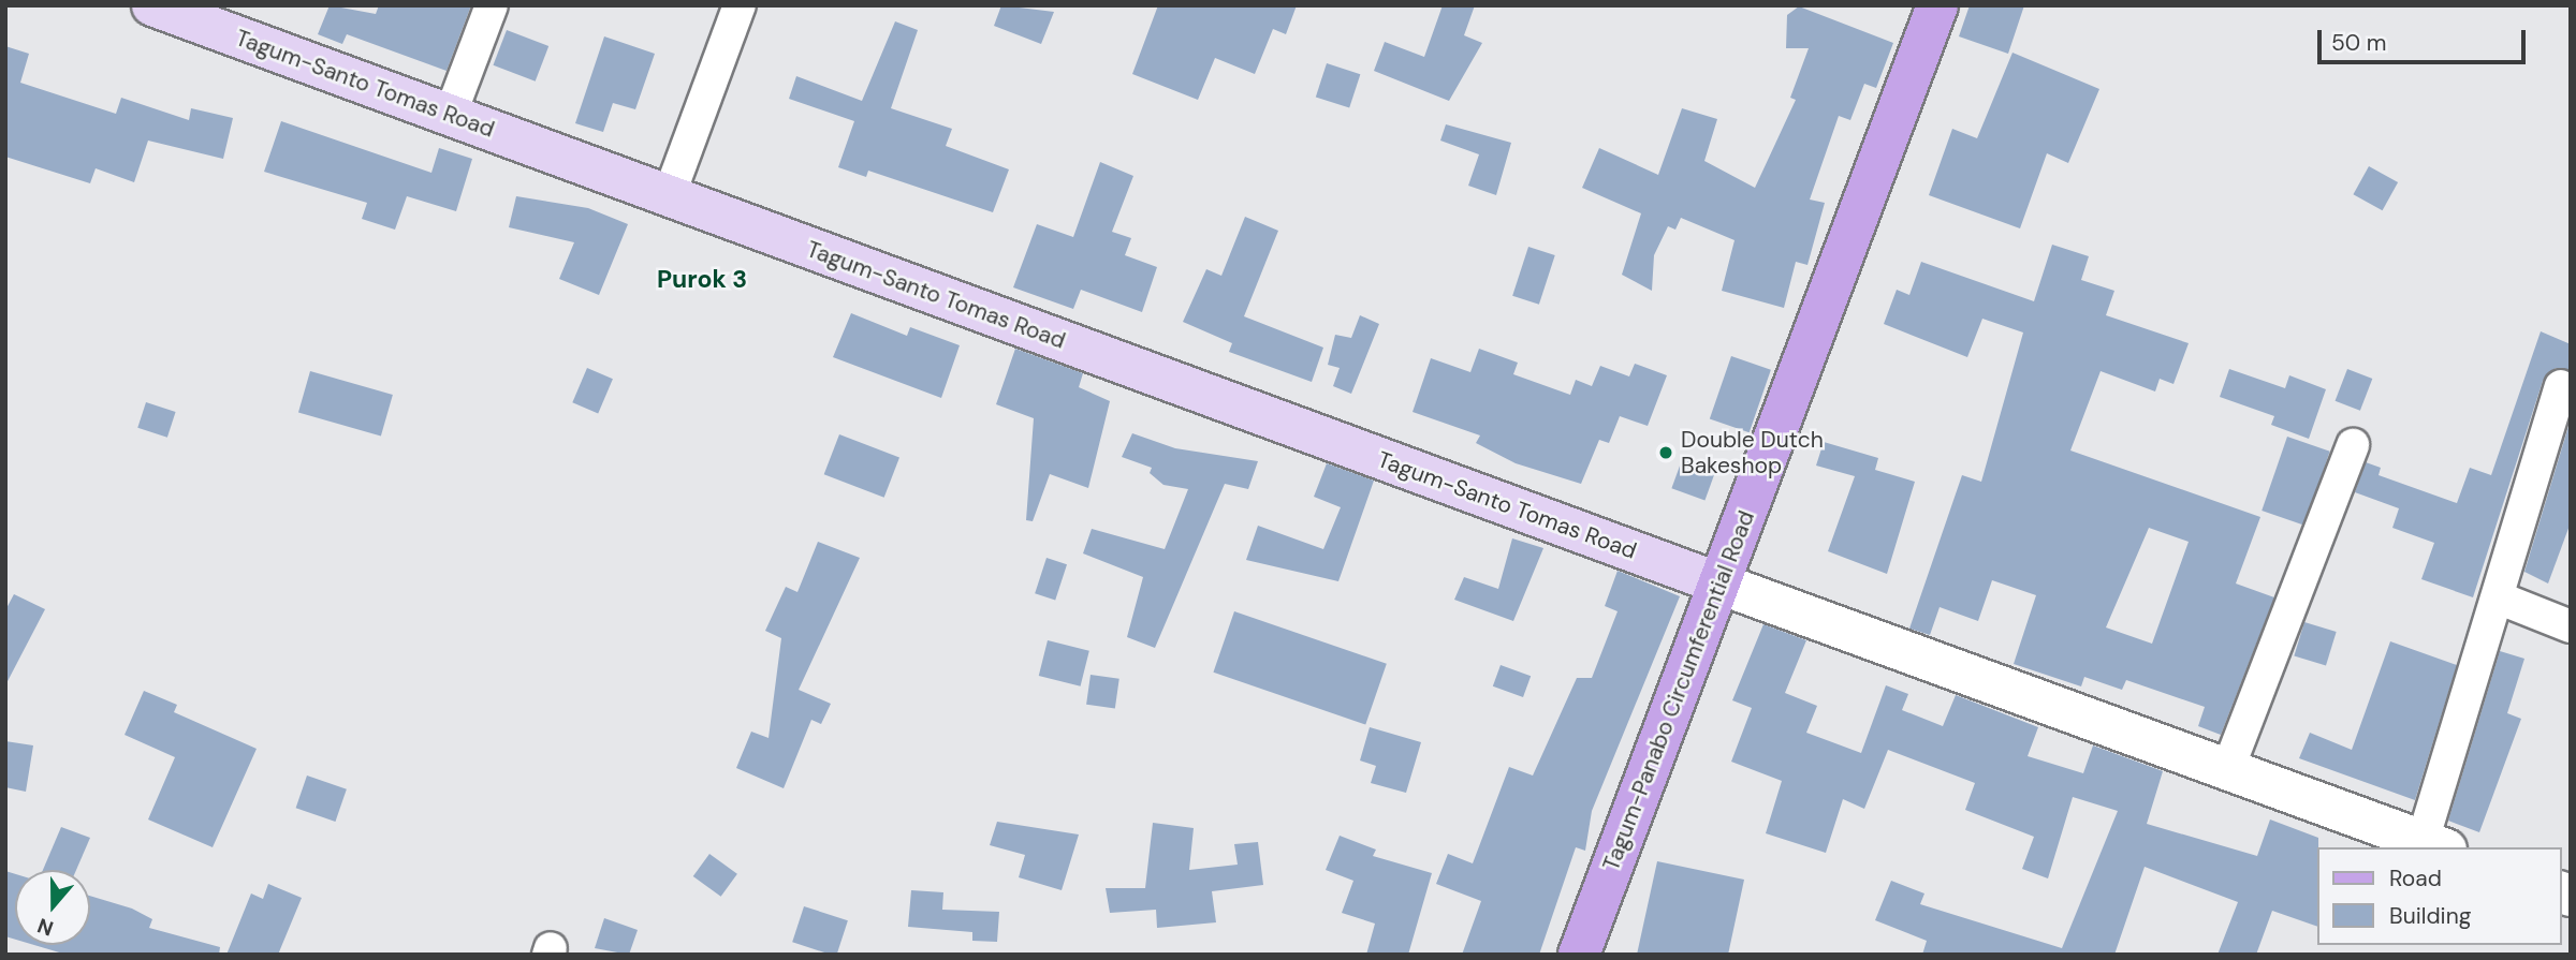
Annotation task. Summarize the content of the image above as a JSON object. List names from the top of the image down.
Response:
{
  "streets": {
    "main road": ["Tagum-Santo Tomas Road", "Tagum-Panabo Circumferential Road"]
  },
  "crossings": [
    ["Tagum-Santo Tomas Road", "Tagum-Panabo Circumferential Road"]
  ],
  "districts": ["Purok 3"],
  "places": ["Double Dutch Bakeshop"],
  "legend": ["Road", "Building"],
  "scale_bar": "50 m",
  "north": "bottom"
}
